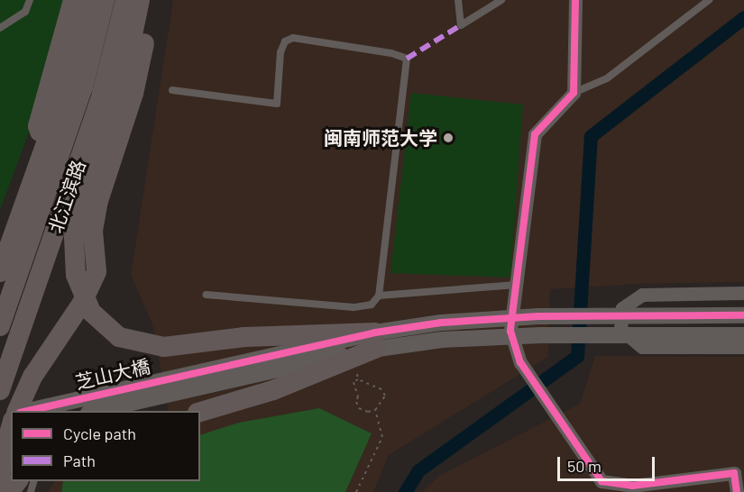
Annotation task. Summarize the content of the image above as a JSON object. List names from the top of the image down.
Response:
{
  "streets": {
    "main road": ["北江滨路"],
    "street": ["芝山大橋"]
  },
  "places": ["闽南师范大学"],
  "legend": ["Cycle path", "Path"],
  "scale_bar": "50 m"
}
